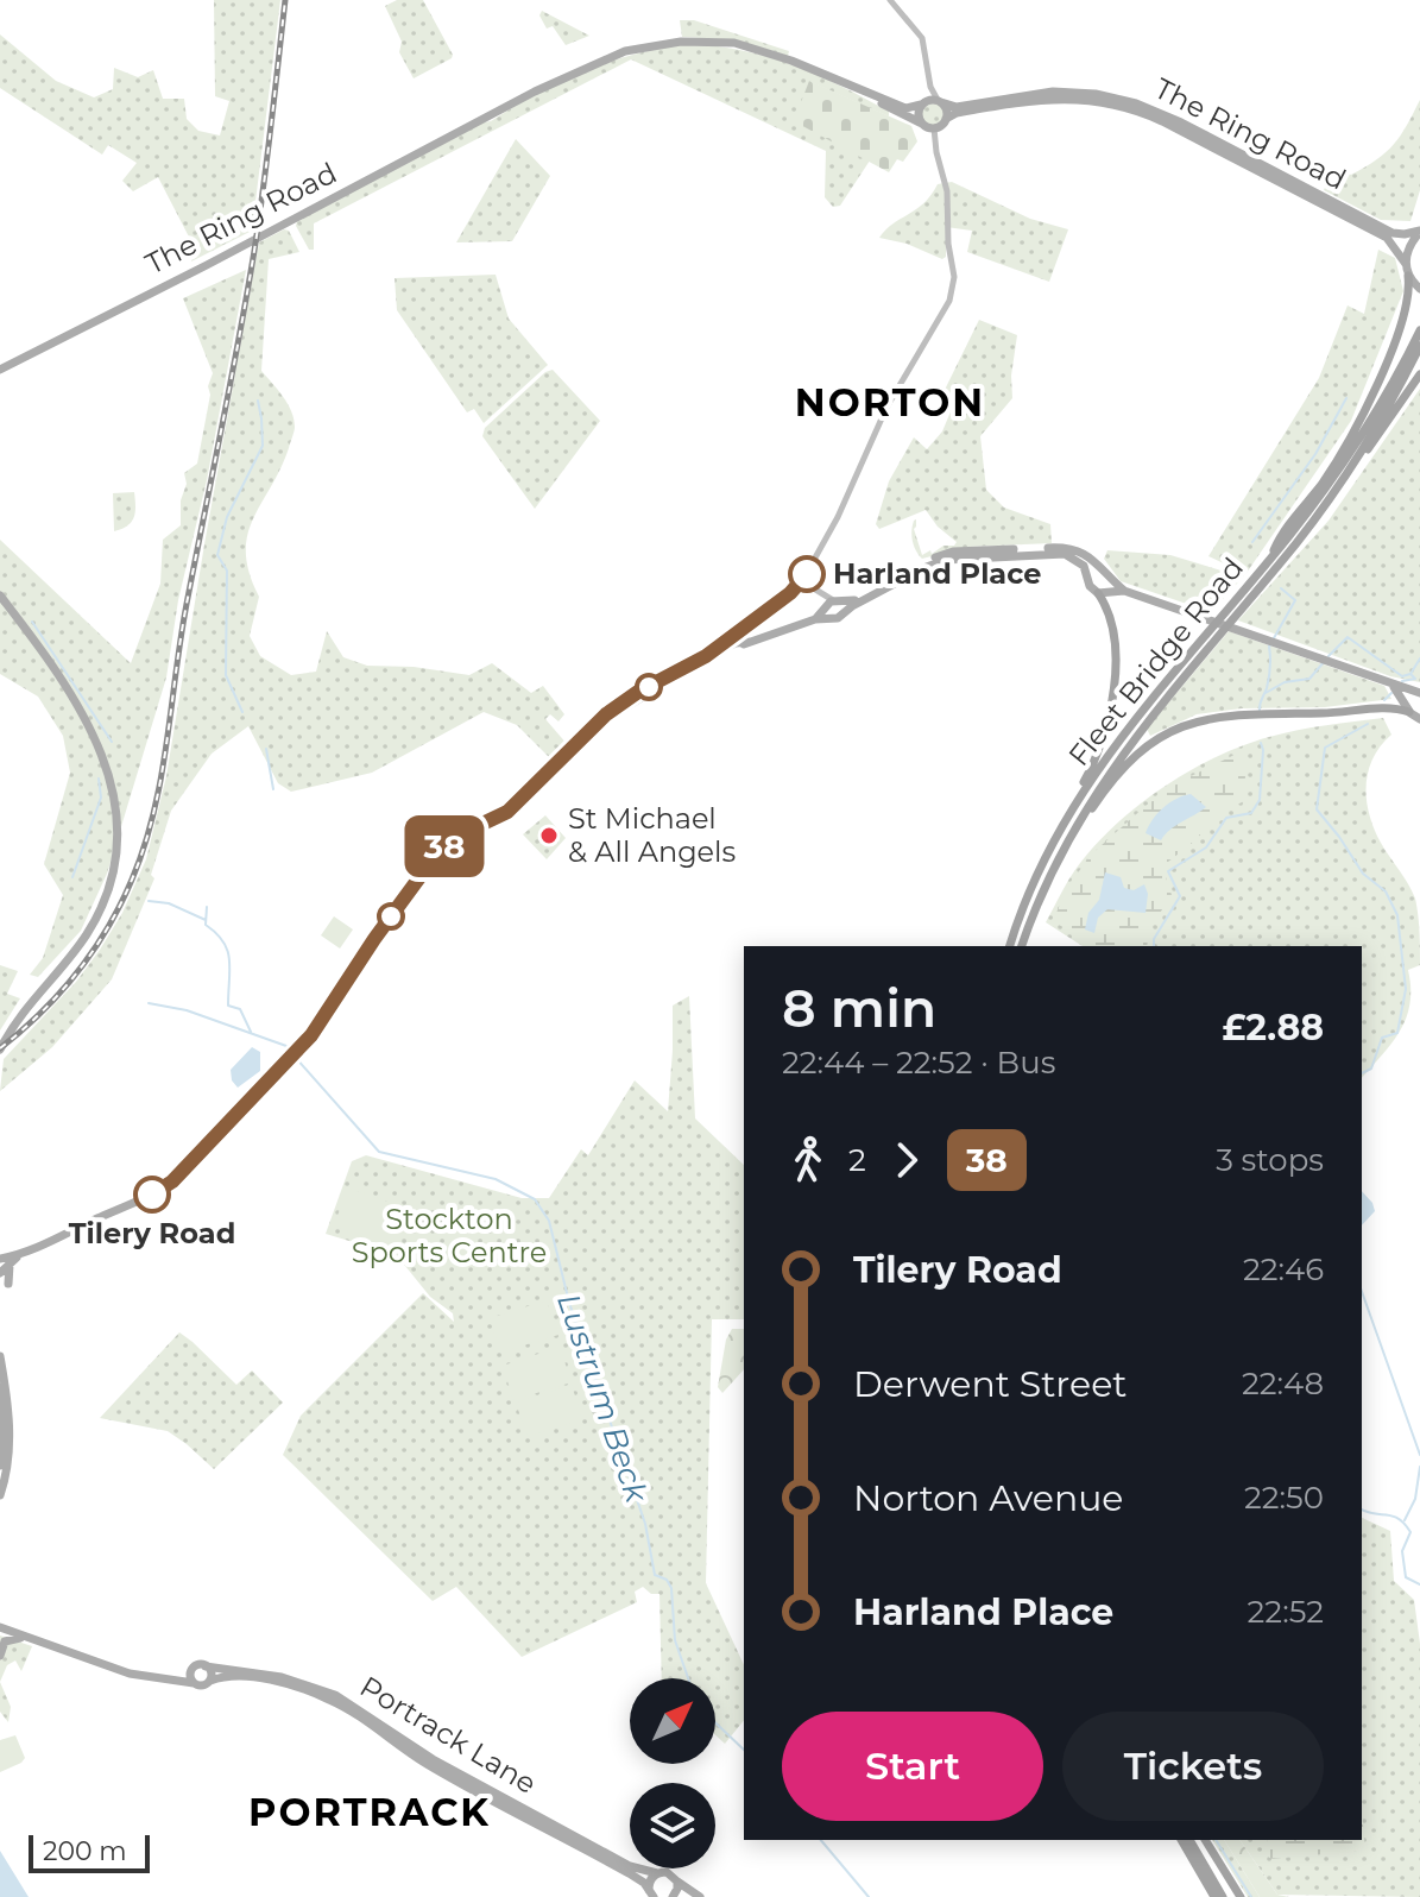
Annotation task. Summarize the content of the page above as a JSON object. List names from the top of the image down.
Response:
{
  "streets": {
    "highway": ["Fleet Bridge Road"],
    "main road": ["The Ring Road", "Portrack Lane"]
  },
  "districts": ["NORTON", "PORTRACK"],
  "water": ["Lustrum Beck"],
  "parks": ["Stockton Sports Centre"],
  "places": ["Harland Place", "St Michael & All Angels", "Tilery Road"],
  "lines": ["bus line 38"],
  "scale_bar": "200 m",
  "north": "top right",
  "page": {
    "on_map": "38",
    "heading": ["8 min", "22:44 – 22:52 · Bus", "£2.88"],
    "legs": ["2", "38", "3 stops"],
    "list": [
      {
        "name": "Tilery Road",
        "value": "22:46"
      },
      {
        "name": "Derwent Street",
        "value": "22:48"
      },
      {
        "name": "Norton Avenue",
        "value": "22:50"
      },
      {
        "name": "Harland Place",
        "value": "22:52"
      }
    ],
    "buttons": ["Start", "Tickets"],
    "scale": "200 m"
  }
}
